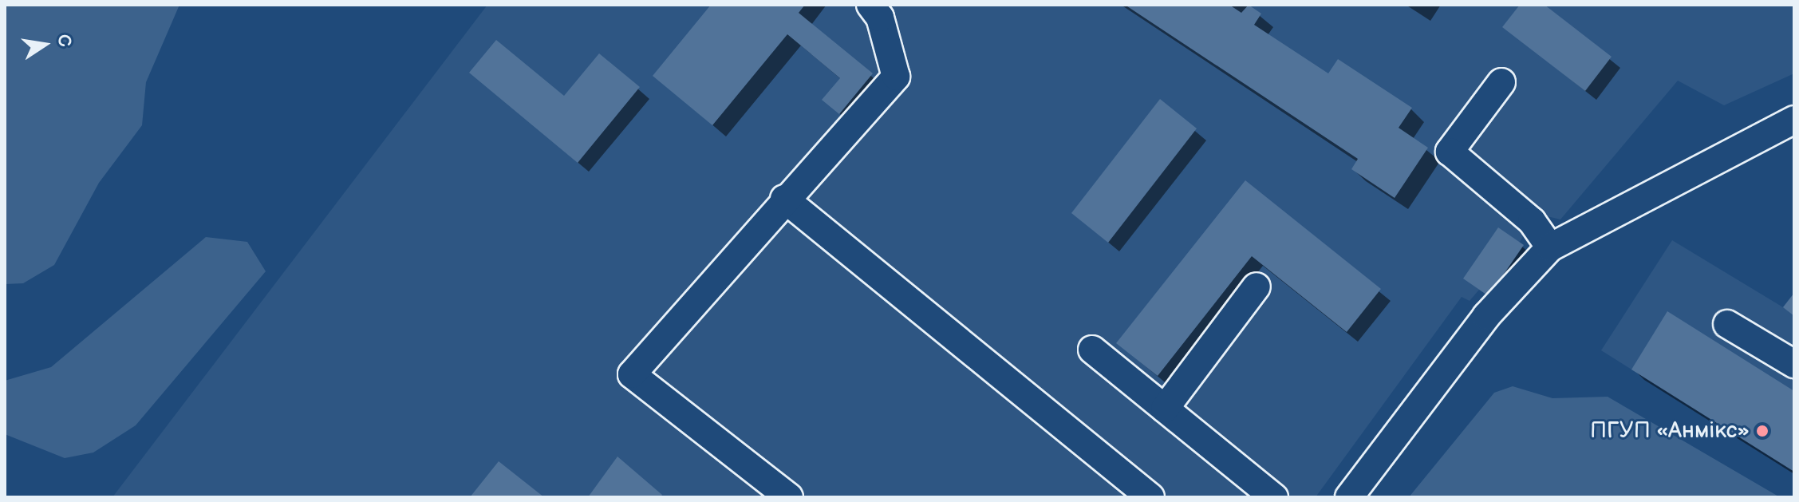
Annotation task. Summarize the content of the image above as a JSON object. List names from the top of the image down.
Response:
{
  "places": ["ПГУП «Анмікс»"],
  "north": "right"
}
